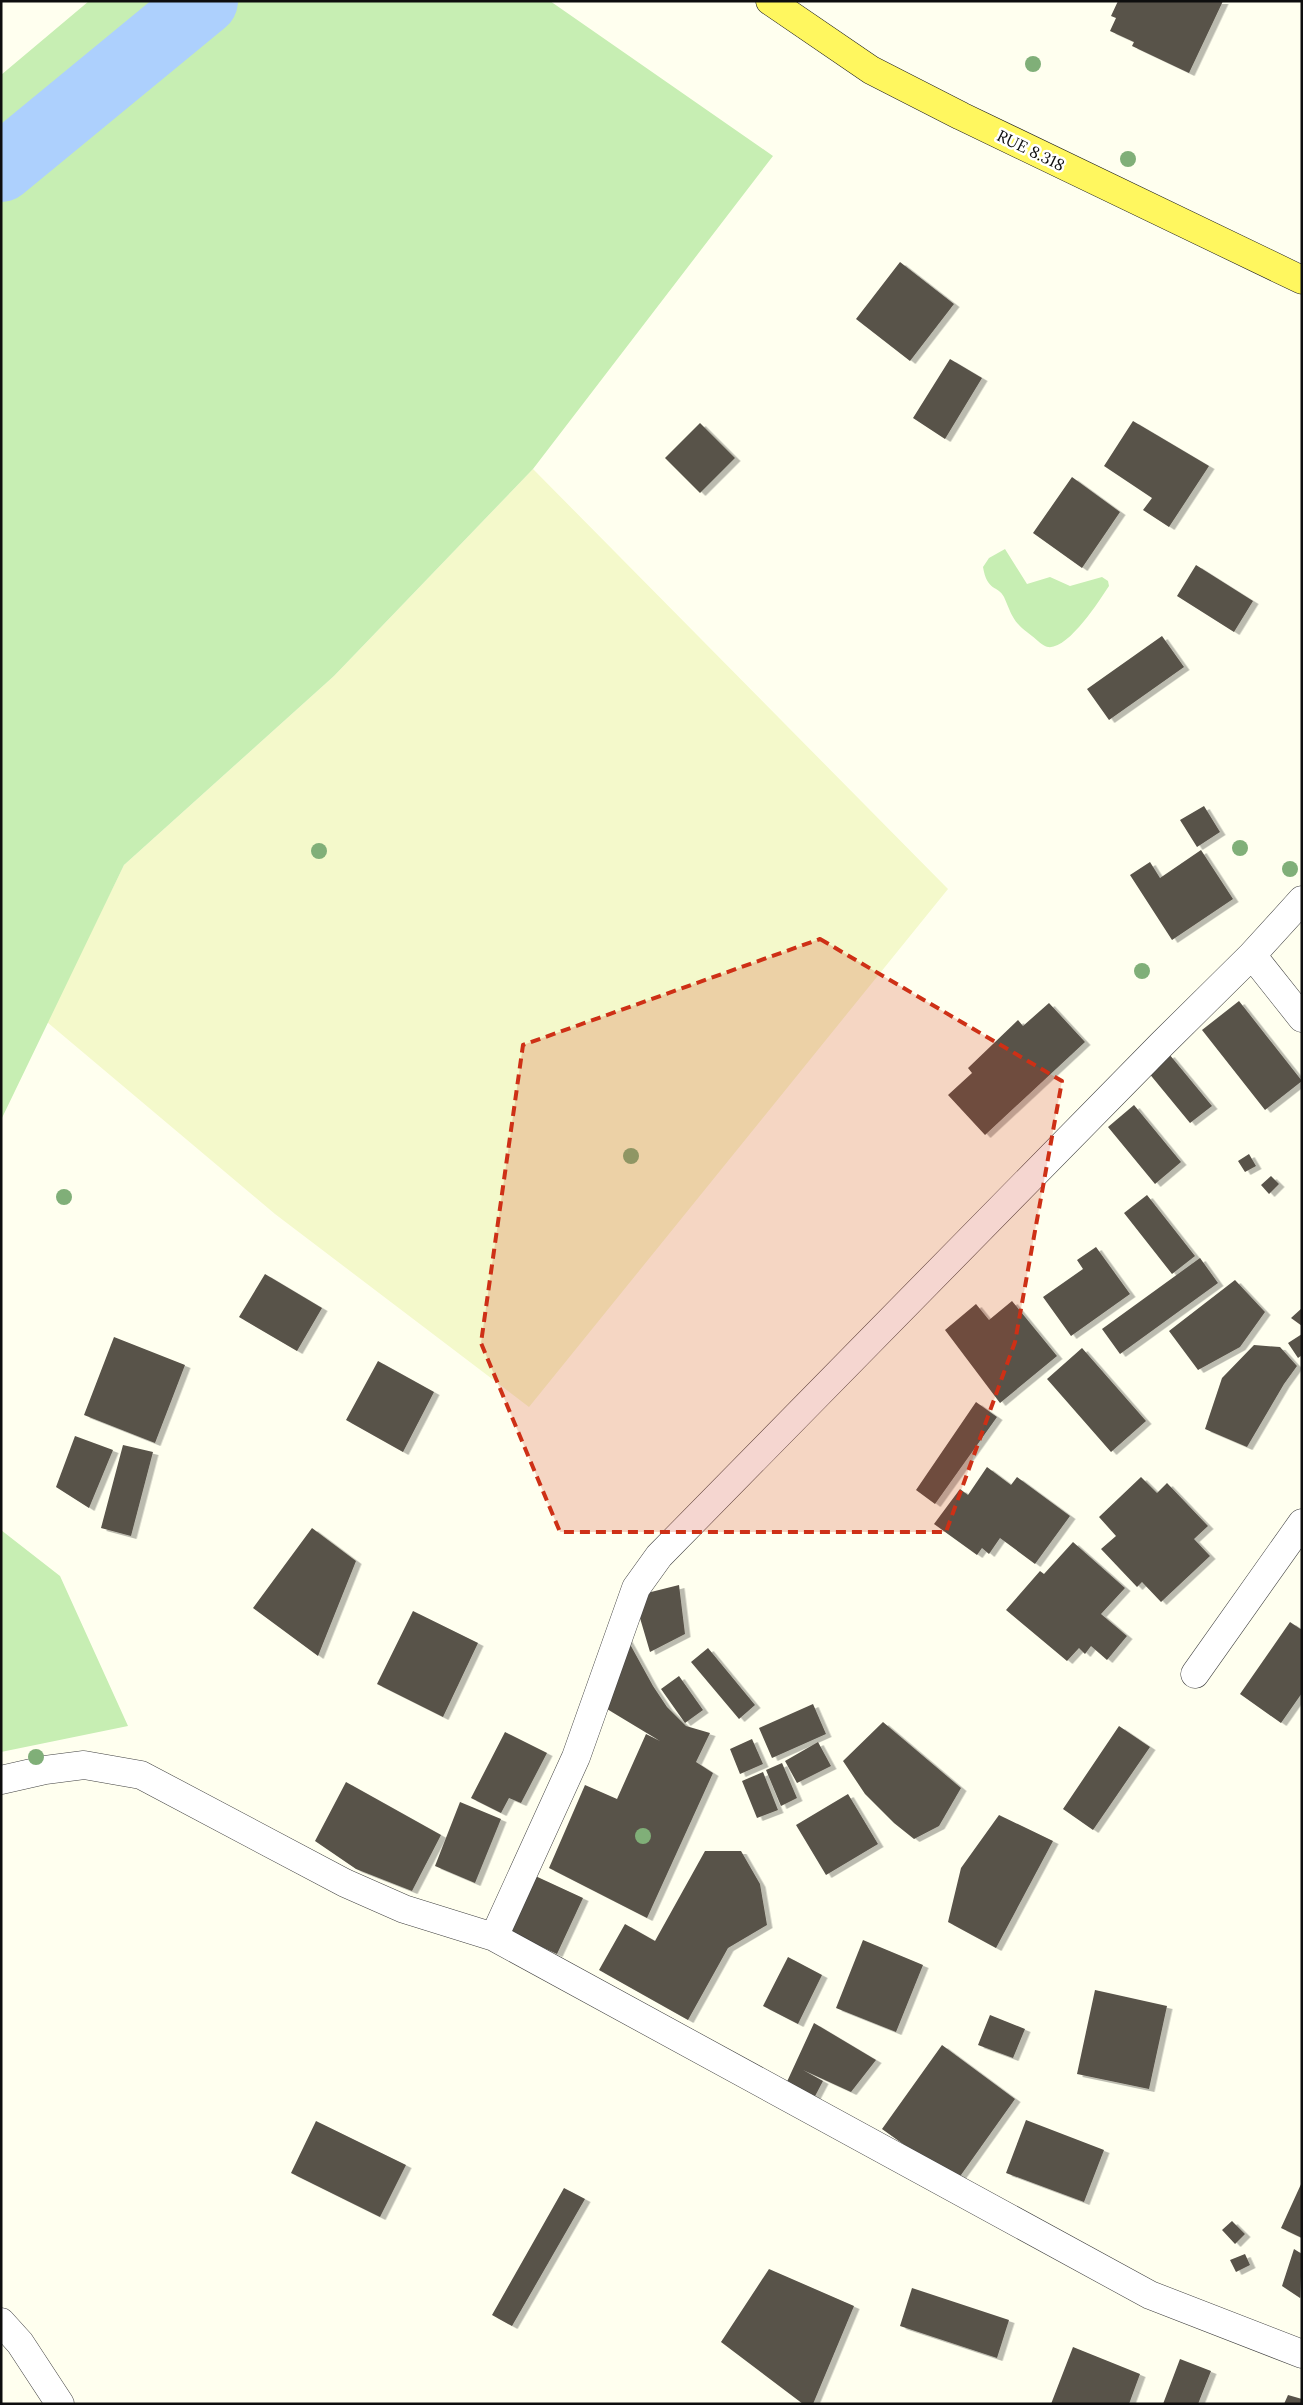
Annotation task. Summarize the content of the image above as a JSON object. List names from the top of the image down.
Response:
{
  "streets": {
    "main road": ["RUE 8.318"]
  }
}
